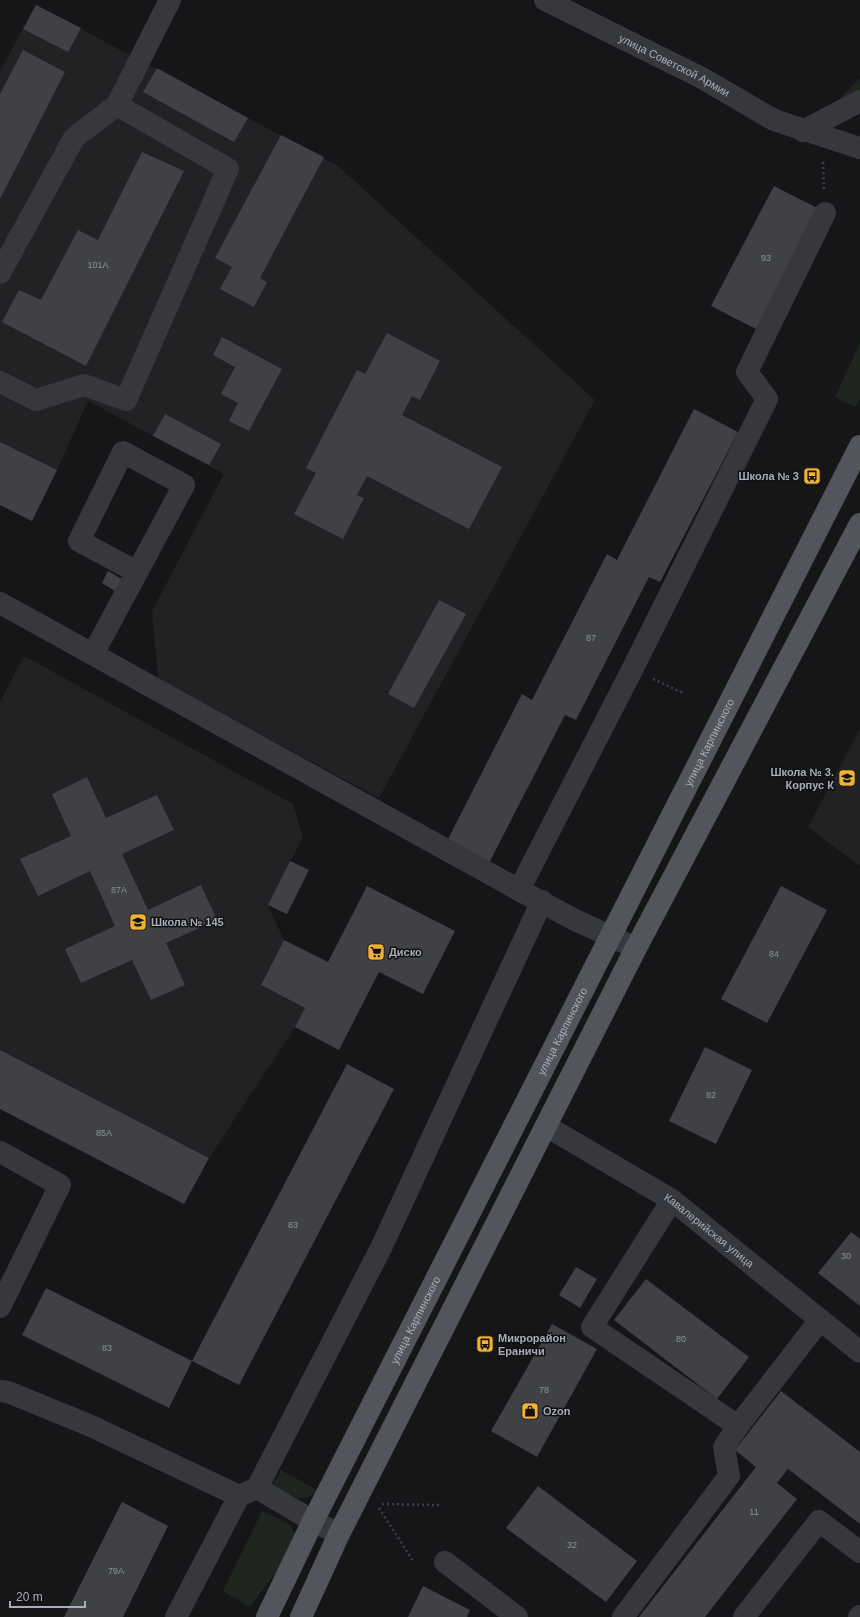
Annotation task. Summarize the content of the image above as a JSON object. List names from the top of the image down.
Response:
{
  "streets": {
    "main road": ["улица Карпинского"],
    "street": ["улица Советской Армии", "Кавалерийская улица"]
  },
  "places": {
    "bus stop": ["Школа № 3", "Микрорайон Ераничи"],
    "school or university": ["Школа № 3. Корпус К", "Школа № 145"],
    "supermarket": ["Диско"],
    "shop": ["Ozon"]
  },
  "house_numbers": [
    "93",
    "101А",
    "87",
    "87А",
    "84",
    "82",
    "85А",
    "83",
    "30",
    "80",
    "83",
    "78",
    "11",
    "32",
    "79А"
  ],
  "scale_bar": "20 m"
}
